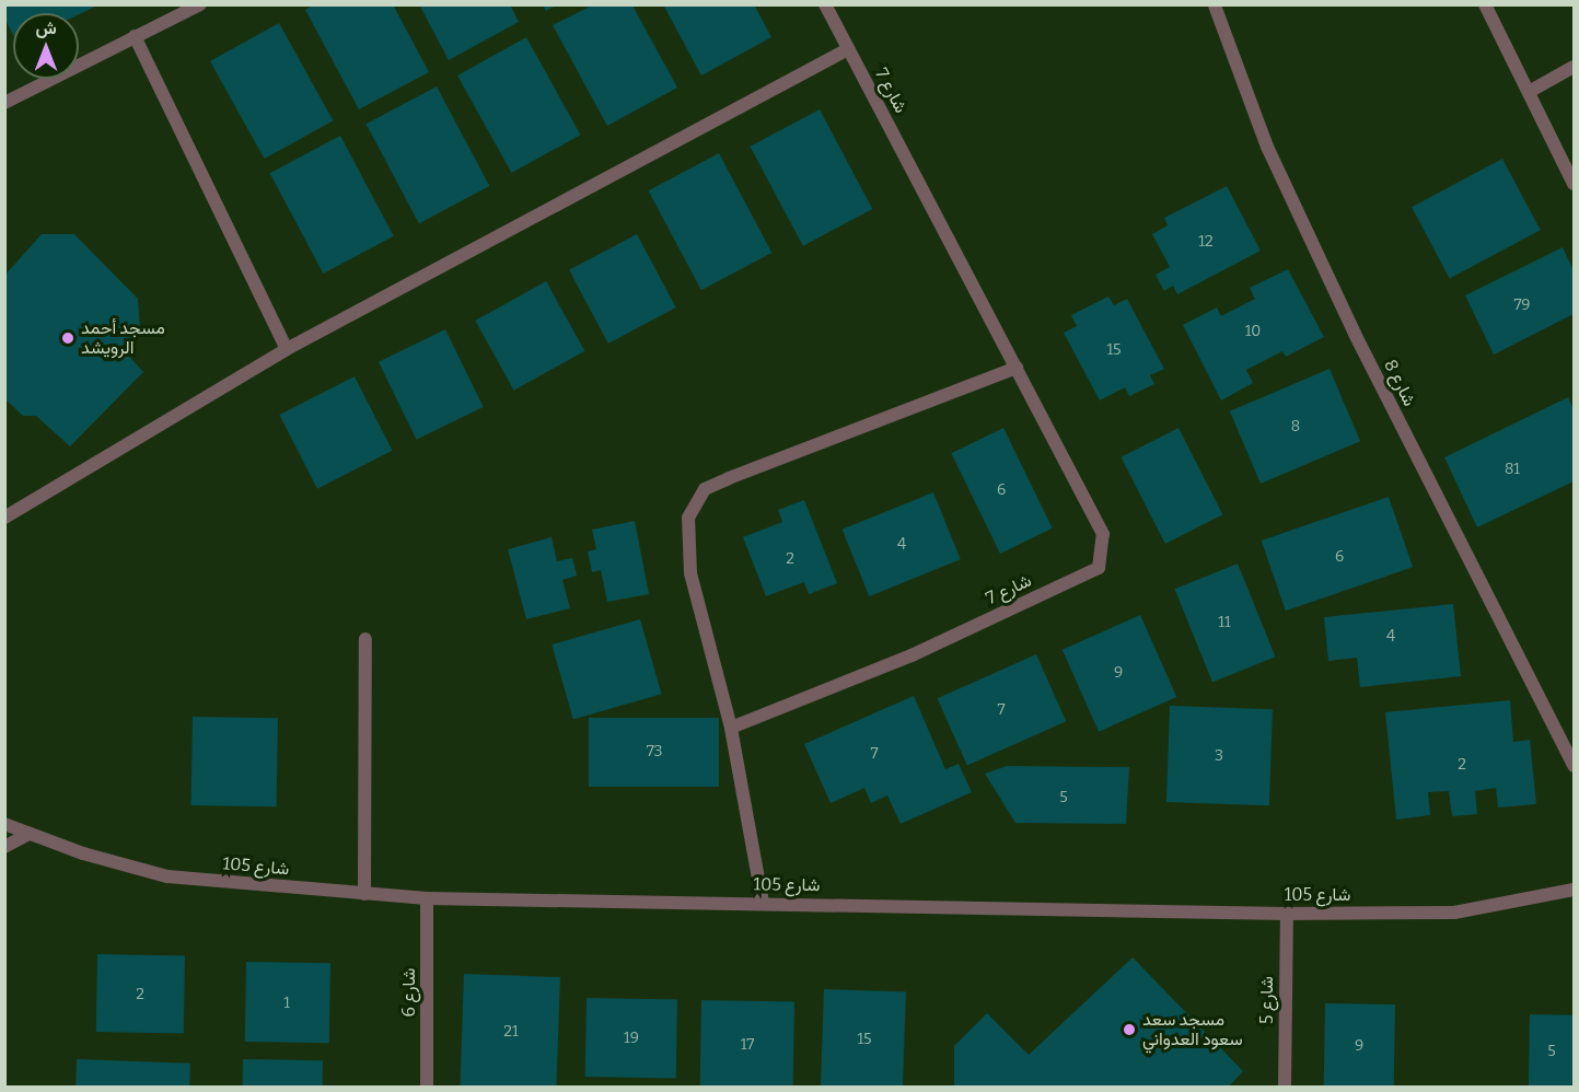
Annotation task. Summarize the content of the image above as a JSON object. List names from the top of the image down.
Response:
{
  "streets": {
    "street": [
      "شارع 7",
      "شارع 8",
      "شارع 105",
      "شارع 6",
      "شارع 5"
    ]
  },
  "crossings": [
    ["شارع 105", "شارع 6"],
    ["شارع 105", "شارع 5"]
  ],
  "places": ["مسجد أحمد الرويشد", "مسجد سعد سعود العدواني"],
  "house_numbers": [
    "12",
    "79",
    "10",
    "15",
    "8",
    "81",
    "6",
    "4",
    "6",
    "2",
    "11",
    "4",
    "9",
    "7",
    "73",
    "7",
    "3",
    "2",
    "5",
    "2",
    "1",
    "21",
    "19",
    "15",
    "17",
    "9",
    "5"
  ],
  "north": "top"
}
